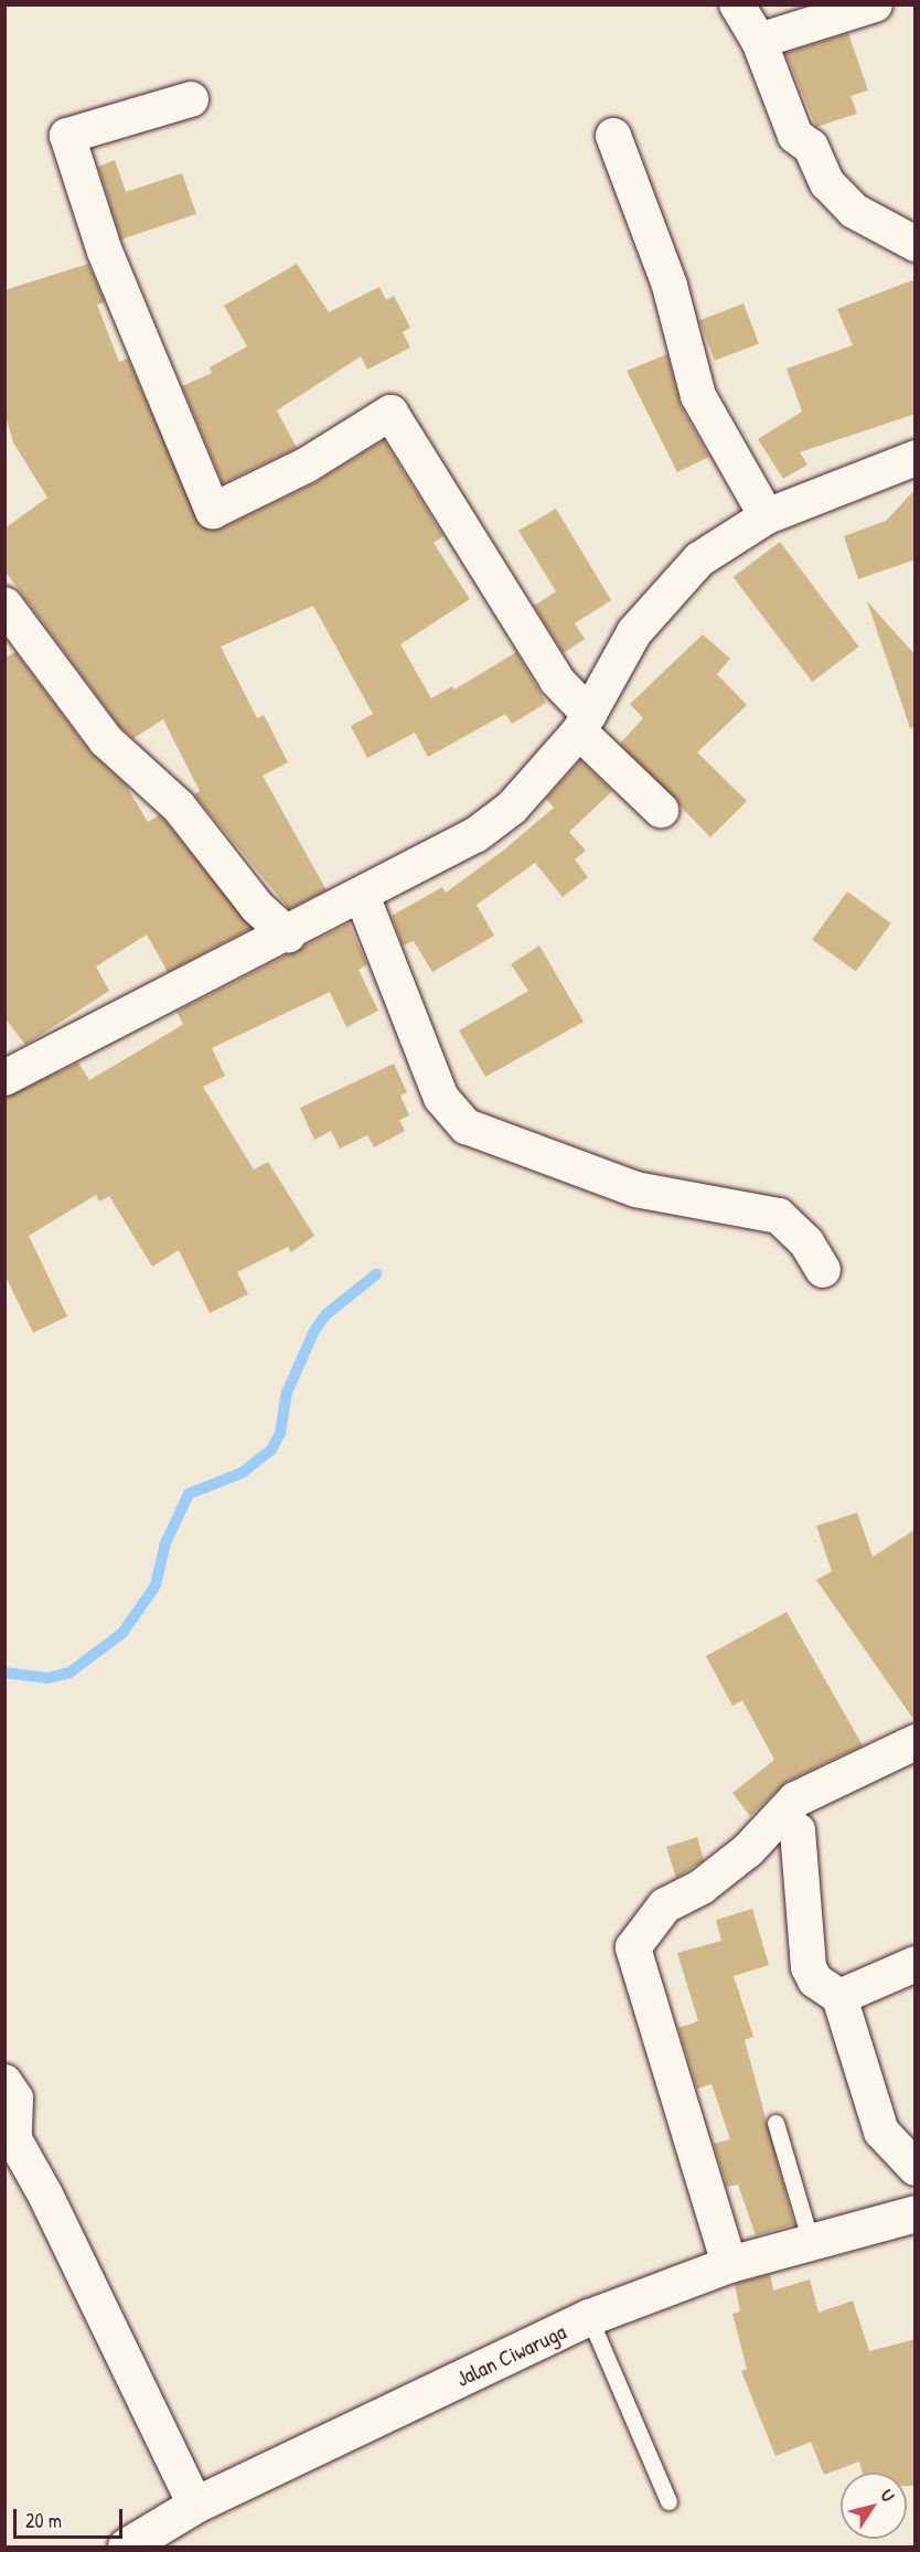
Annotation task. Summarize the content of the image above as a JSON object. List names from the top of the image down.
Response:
{
  "streets": {
    "street": ["Jalan Ciwaruga"]
  },
  "scale_bar": "20 m",
  "north": "top right"
}
